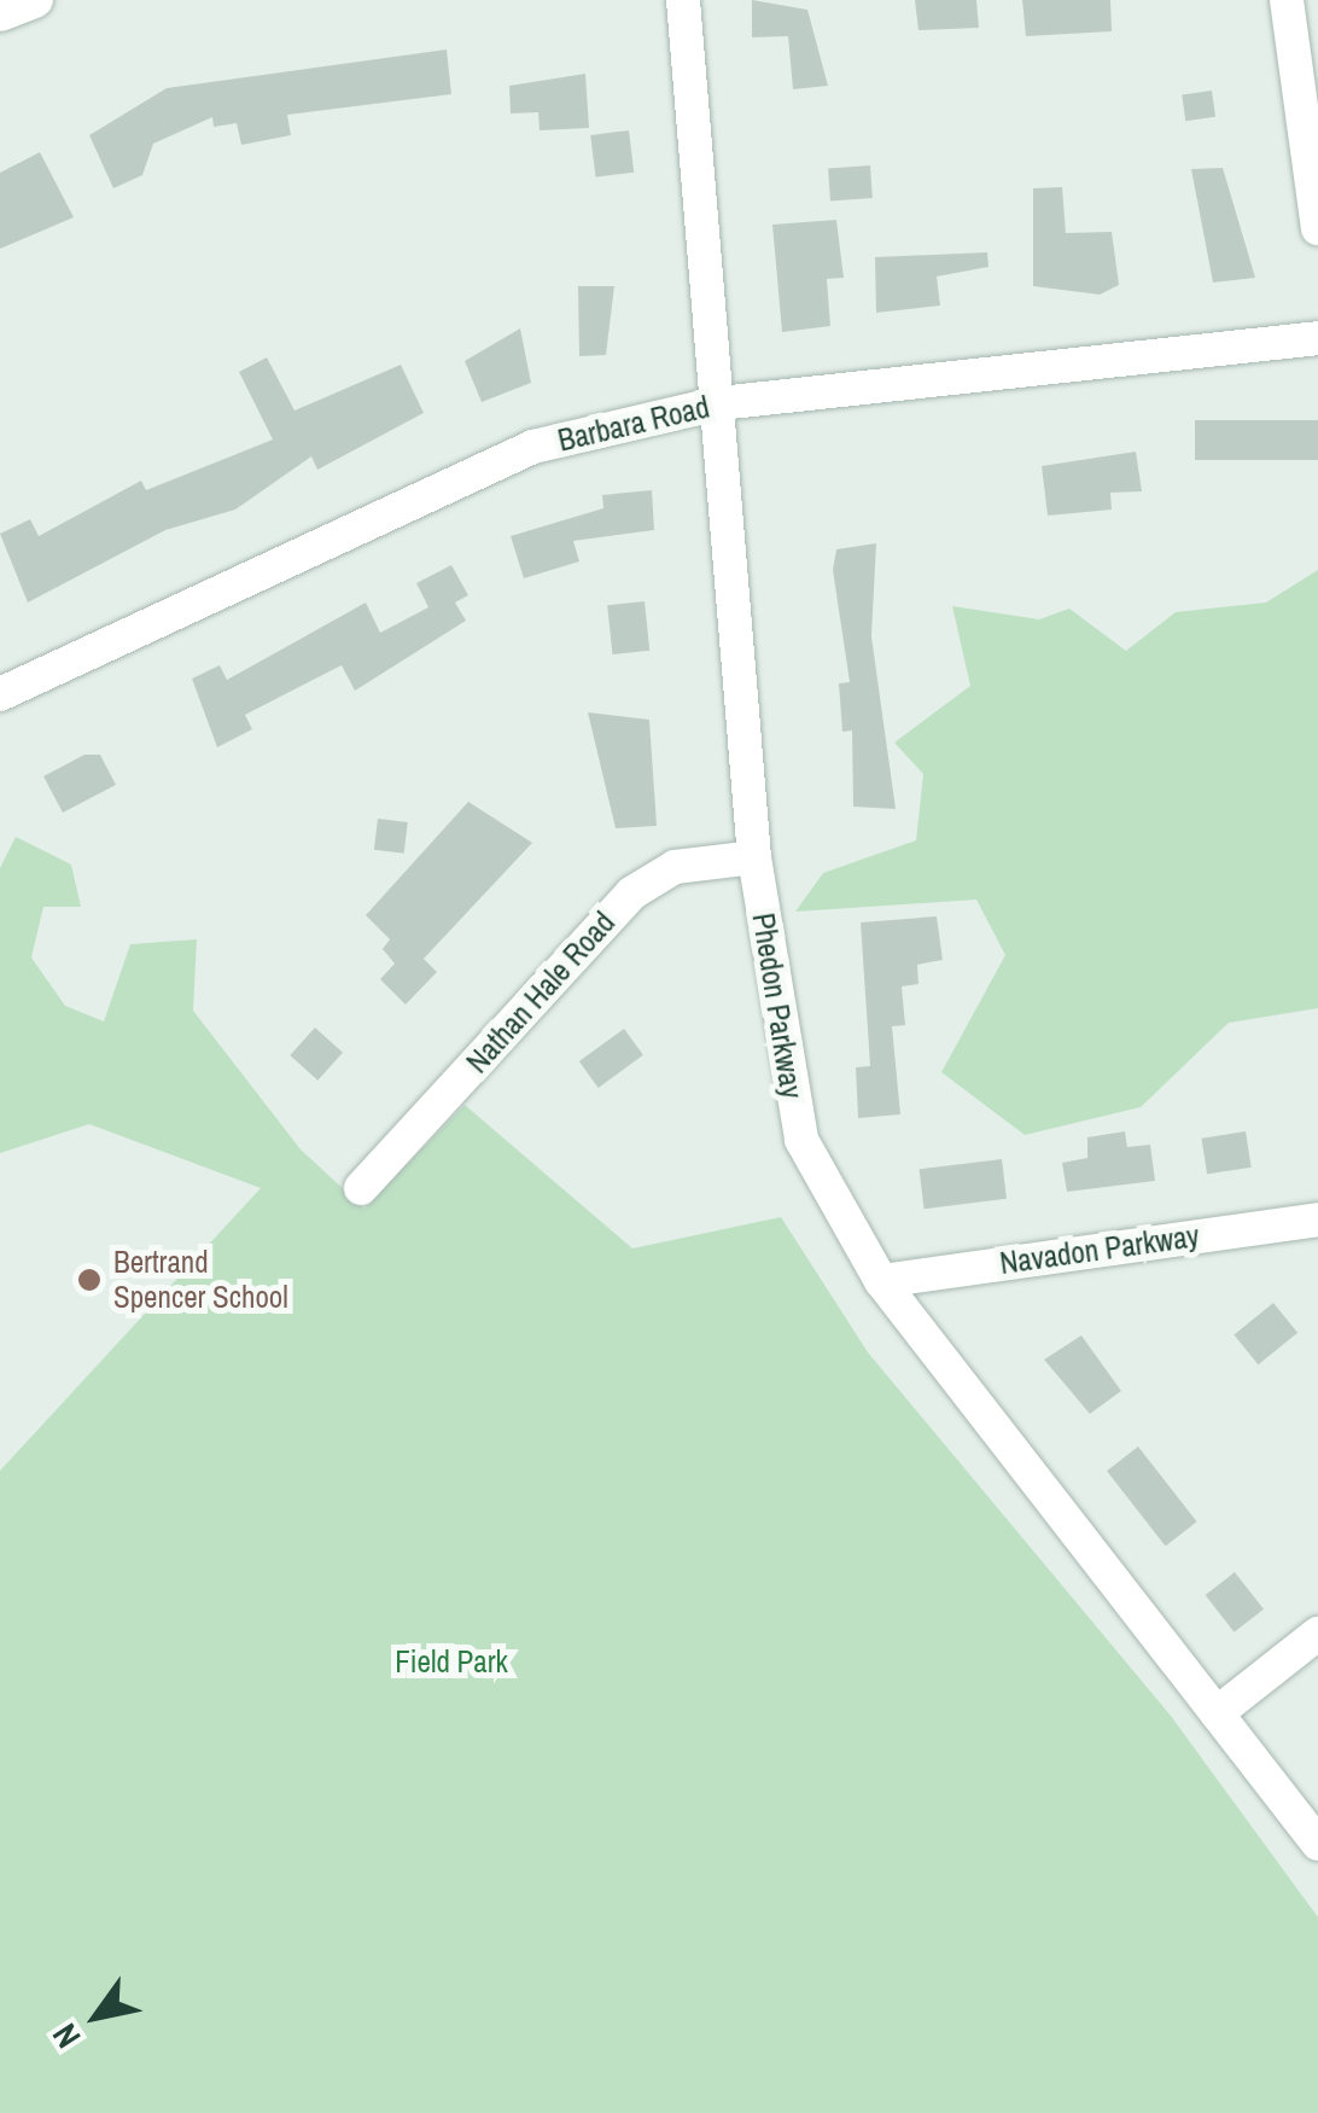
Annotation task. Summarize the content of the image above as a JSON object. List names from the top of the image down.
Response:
{
  "streets": {
    "street": [
      "Barbara Road",
      "Nathan Hale Road",
      "Phedon Parkway",
      "Navadon Parkway"
    ]
  },
  "crossings": [
    ["Barbara Road", "Phedon Parkway"],
    ["Nathan Hale Road", "Phedon Parkway"],
    ["Phedon Parkway", "Navadon Parkway"]
  ],
  "parks": ["Field Park"],
  "places": ["Bertrand Spencer School"],
  "north": "bottom left"
}
